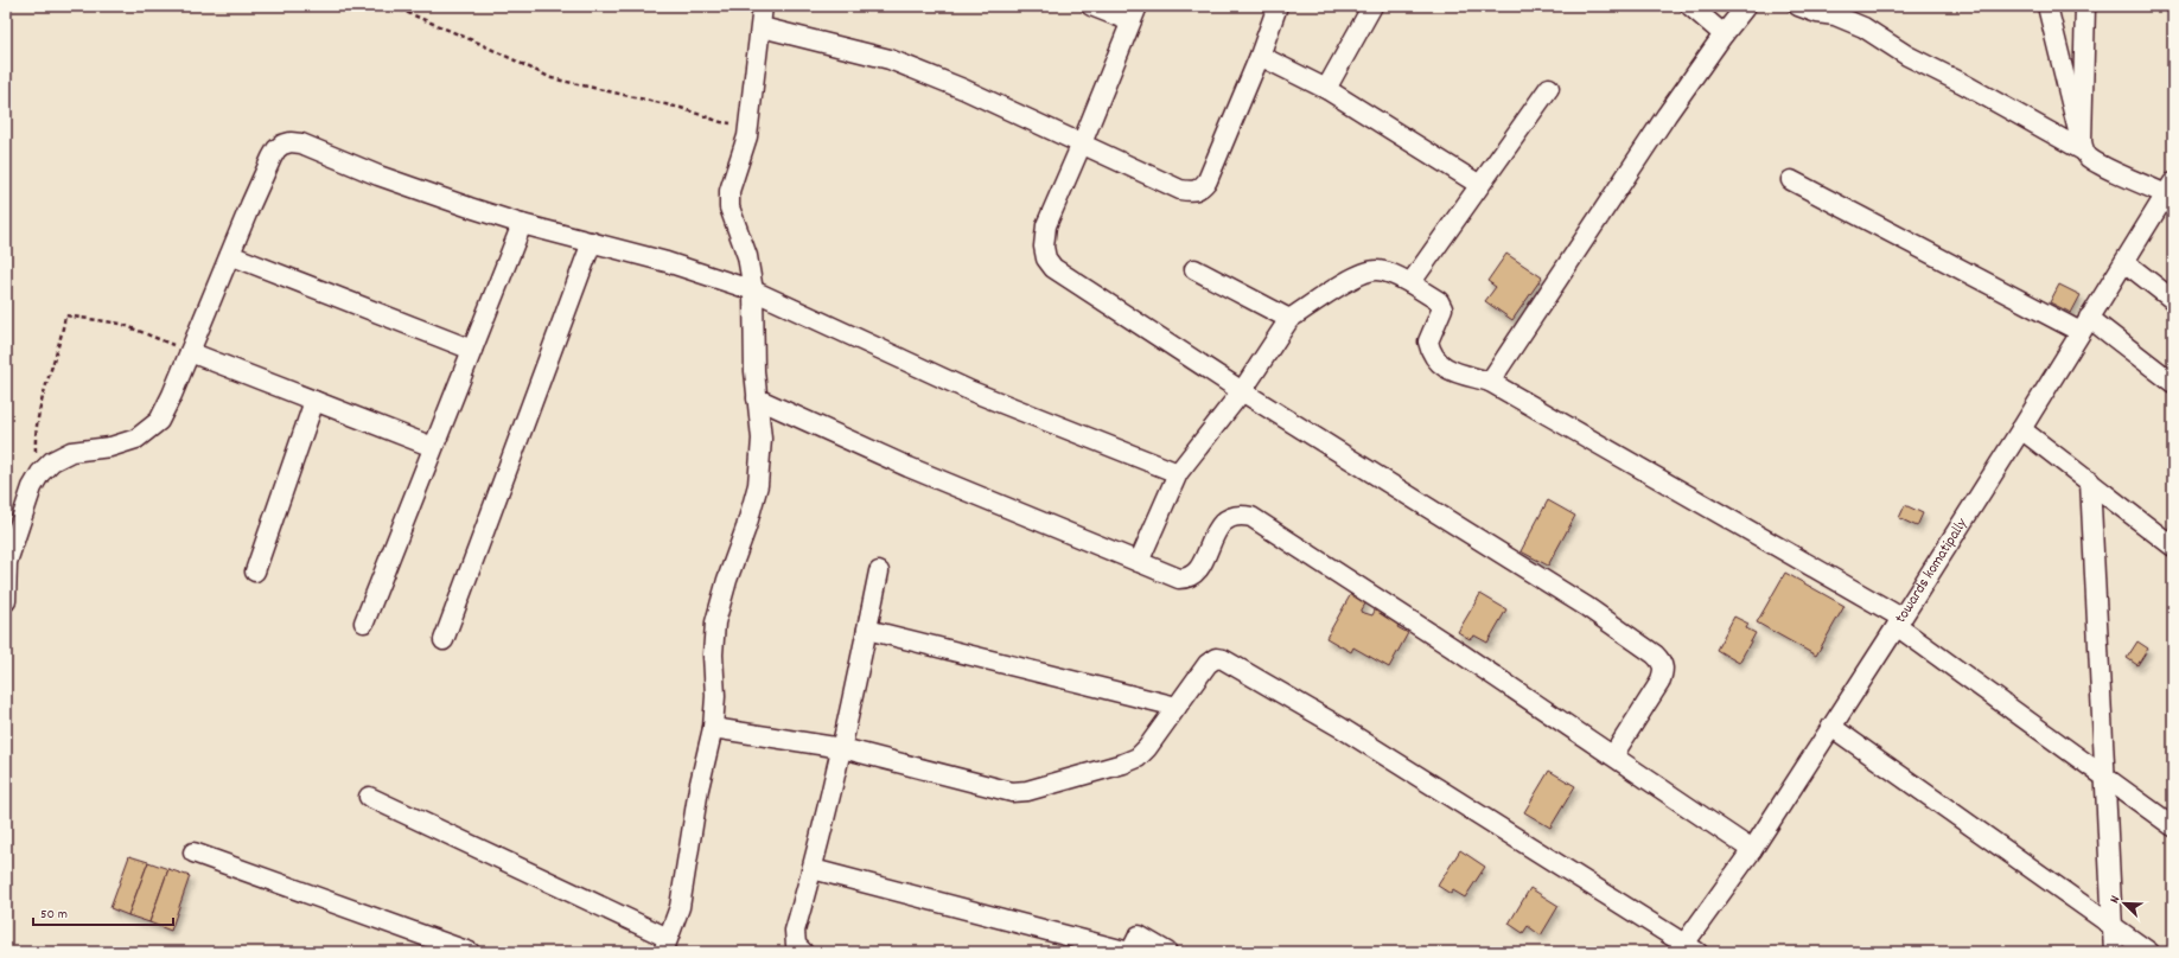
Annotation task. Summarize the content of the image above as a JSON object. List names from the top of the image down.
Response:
{
  "streets": {
    "street": ["towards komatipally"]
  },
  "scale_bar": "50 m",
  "north": "top left"
}
